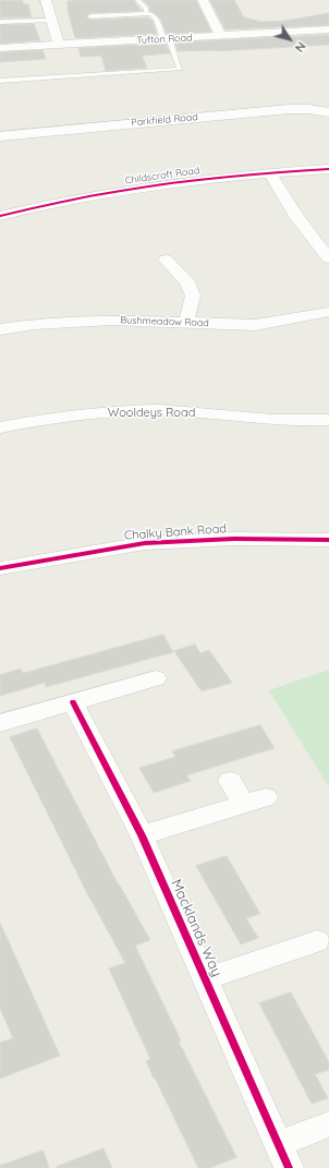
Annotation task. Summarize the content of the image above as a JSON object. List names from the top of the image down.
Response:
{
  "streets": {
    "street": [
      "Tufton Road",
      "Parkfield Road",
      "Childscroft Road",
      "Bushmeadow Road",
      "Wooldeys Road",
      "Chalky Bank Road",
      "Macklands Way"
    ]
  },
  "north": "bottom right"
}
